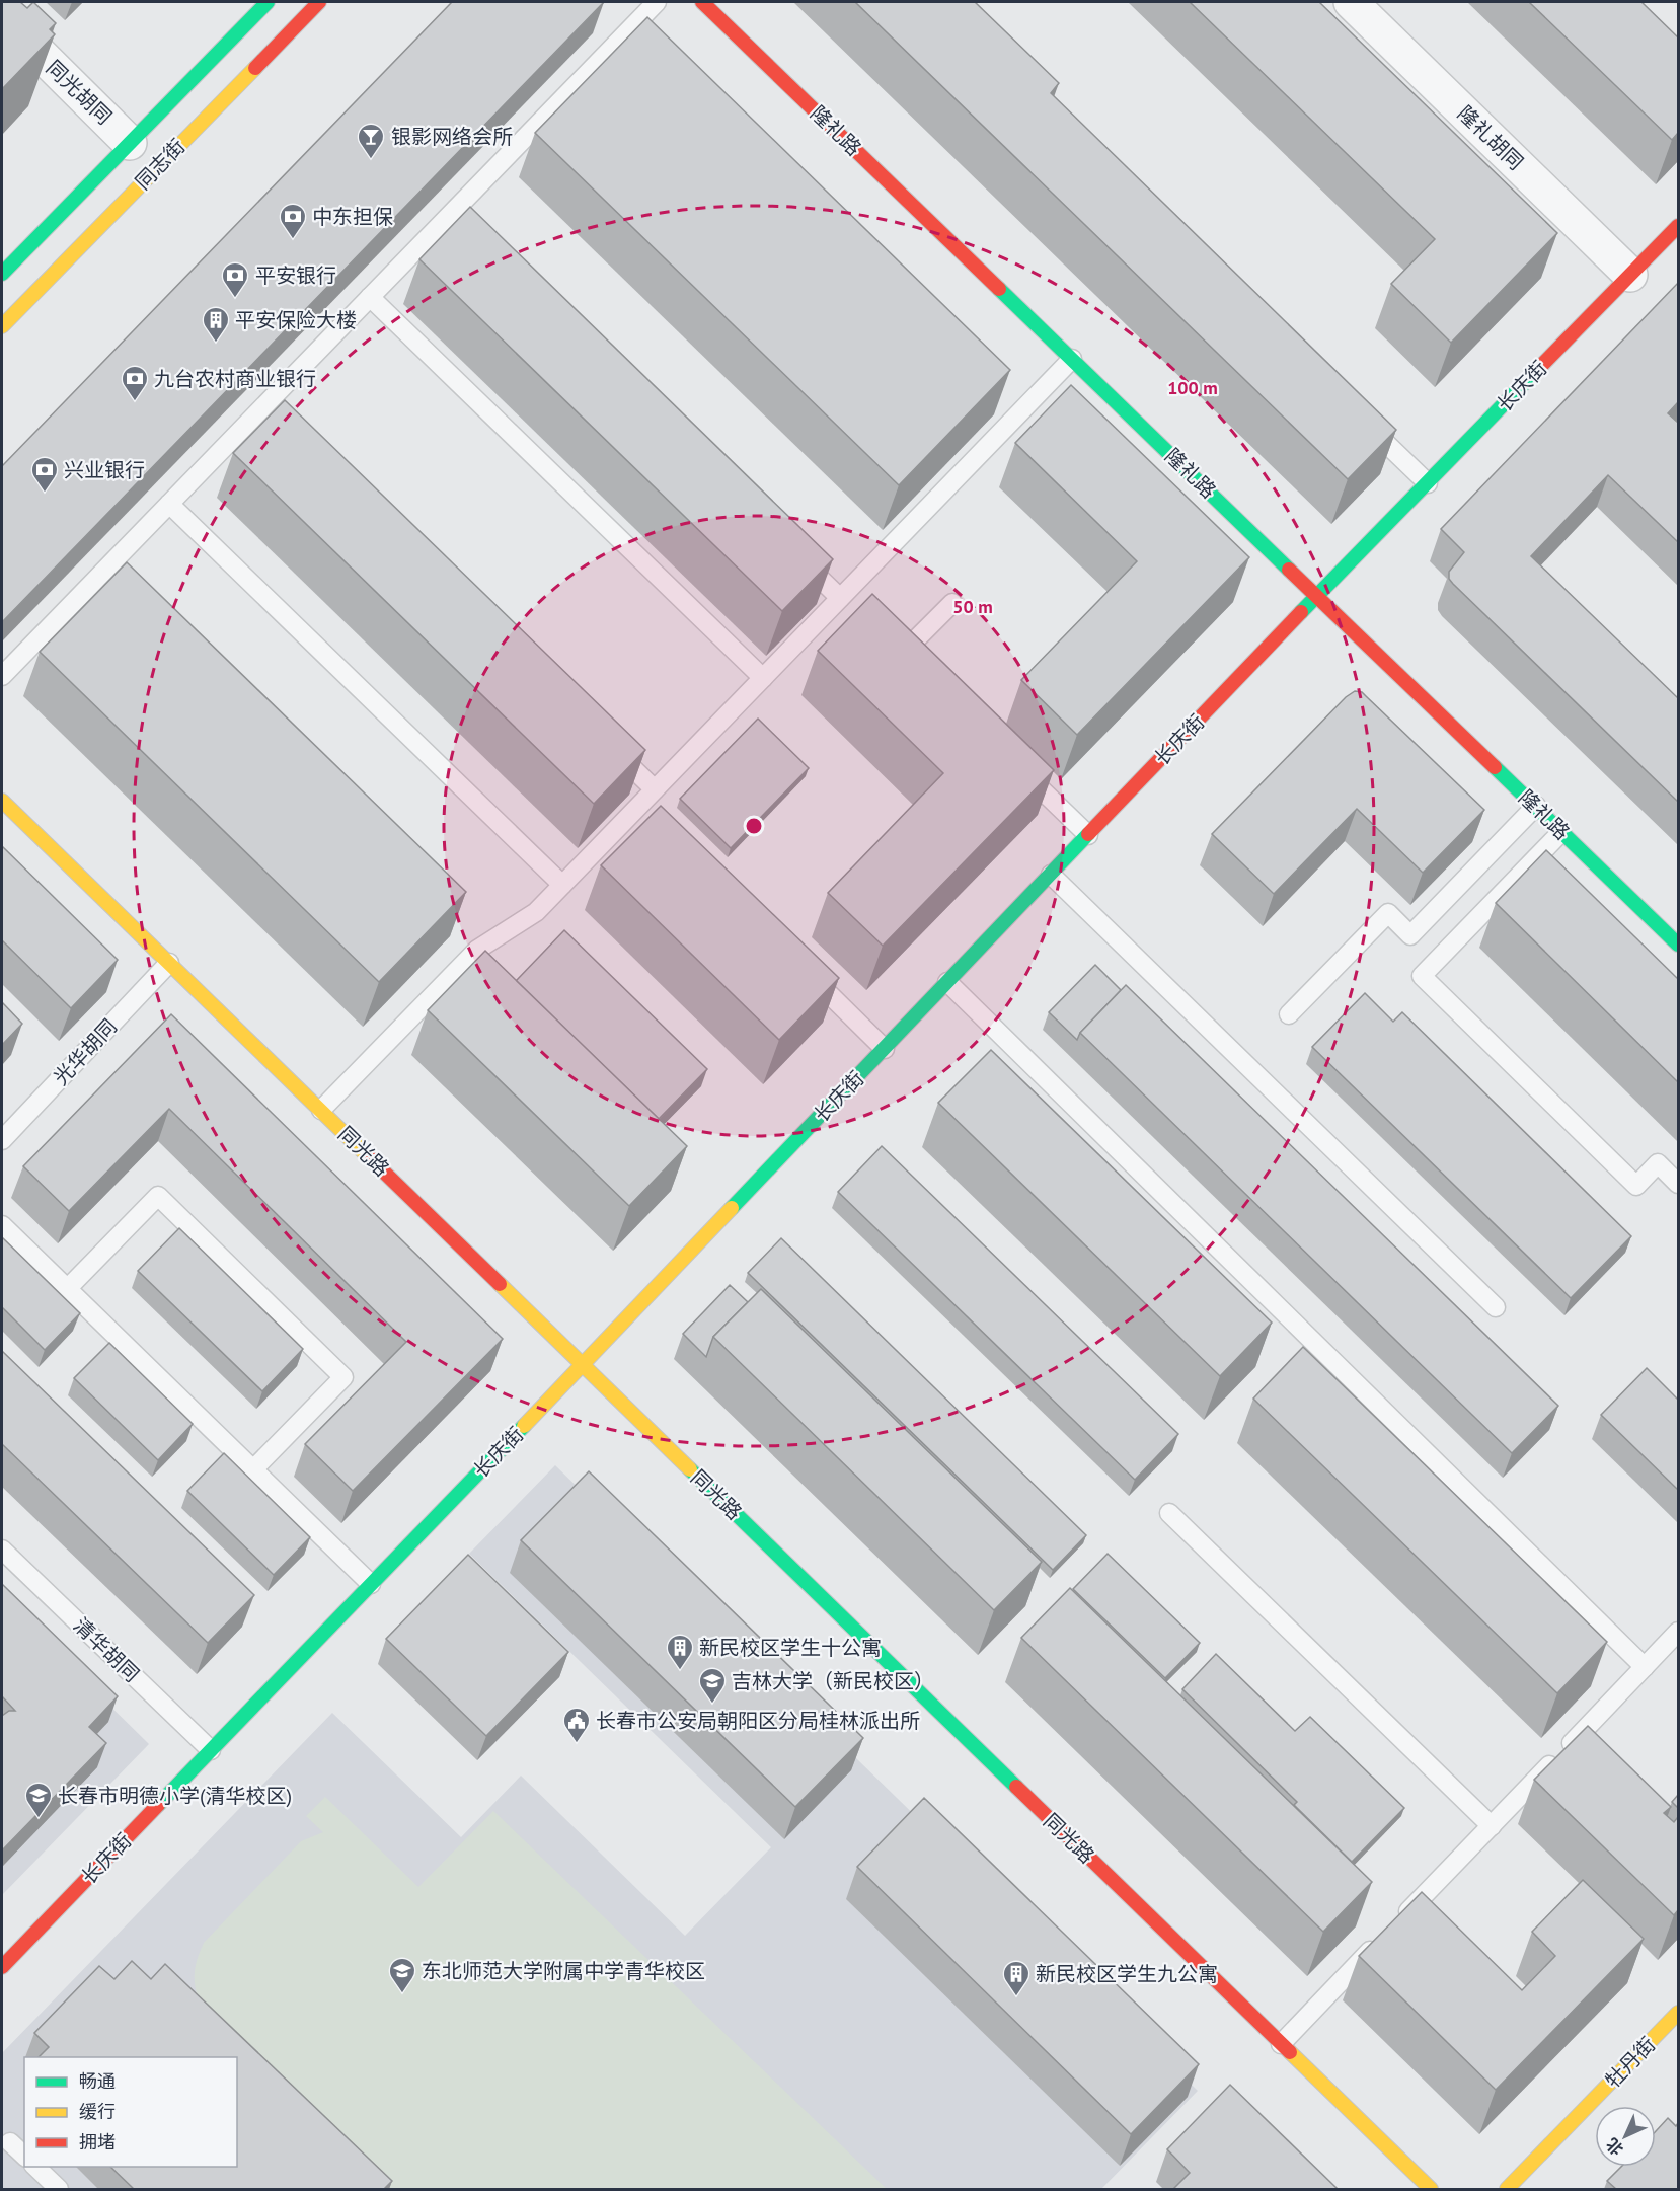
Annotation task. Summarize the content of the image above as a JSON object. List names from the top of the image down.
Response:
{
  "streets": {
    "street": [
      "同光胡同",
      "隆礼路",
      "隆礼胡同",
      "同志街",
      "长庆街",
      "同光路",
      "牡丹街"
    ],
    "lane": ["光华胡同", "清华胡同"]
  },
  "crossings": [
    ["同光胡同", "同志街"],
    ["隆礼路", "长庆街"],
    ["隆礼胡同", "长庆街"],
    ["长庆街", "同光路"],
    ["长庆街", "清华胡同"],
    ["光华胡同", "同光路"]
  ],
  "places": {
    "bar": ["银影网络会所"],
    "bank": [
      "中东担保",
      "平安银行",
      "九台农村商业银行",
      "兴业银行"
    ],
    "building": ["平安保险大楼", "新民校区学生十公寓", "新民校区学生九公寓"],
    "school or university": ["吉林大学（新民校区）", "长春市明德小学(清华校区)", "东北师范大学附属中学青华校区"],
    "public building": ["长春市公安局朝阳区分局桂林派出所"]
  },
  "legend": ["畅通", "缓行", "拥堵"],
  "north": "bottom left",
  "rings": ["100 m", "50 m"]
}
